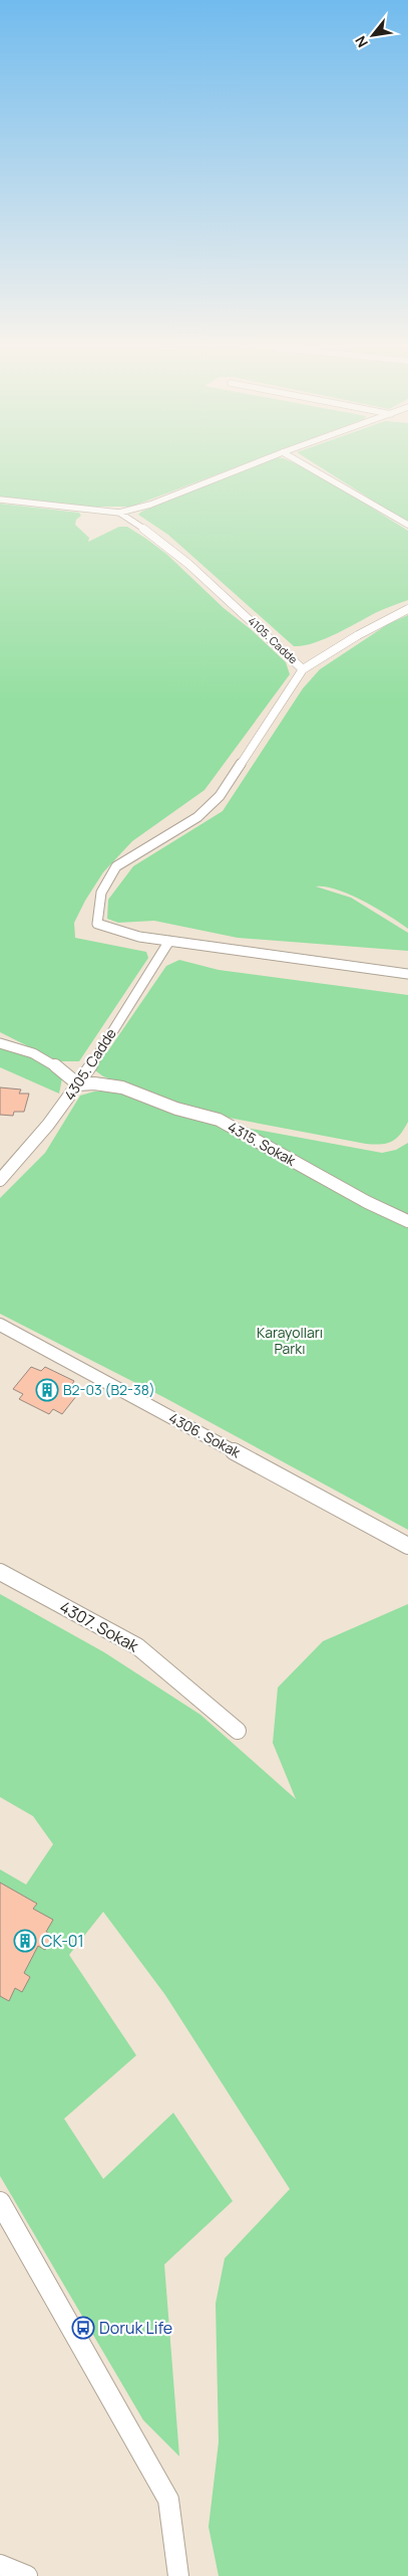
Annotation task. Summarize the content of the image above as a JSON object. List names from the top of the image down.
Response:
{
  "streets": {
    "street": [
      "4105. Cadde",
      "4305. Cadde",
      "4315. Sokak",
      "4306. Sokak",
      "4307. Sokak"
    ]
  },
  "crossings": [
    ["4105. Cadde", "4305. Cadde"],
    ["4305. Cadde", "4315. Sokak"]
  ],
  "parks": ["Karayolları Parkı"],
  "places": {
    "building": ["B2-03 (B2-38)", "CK-01"],
    "bus stop": ["Doruk Life"]
  },
  "north": "bottom left"
}
